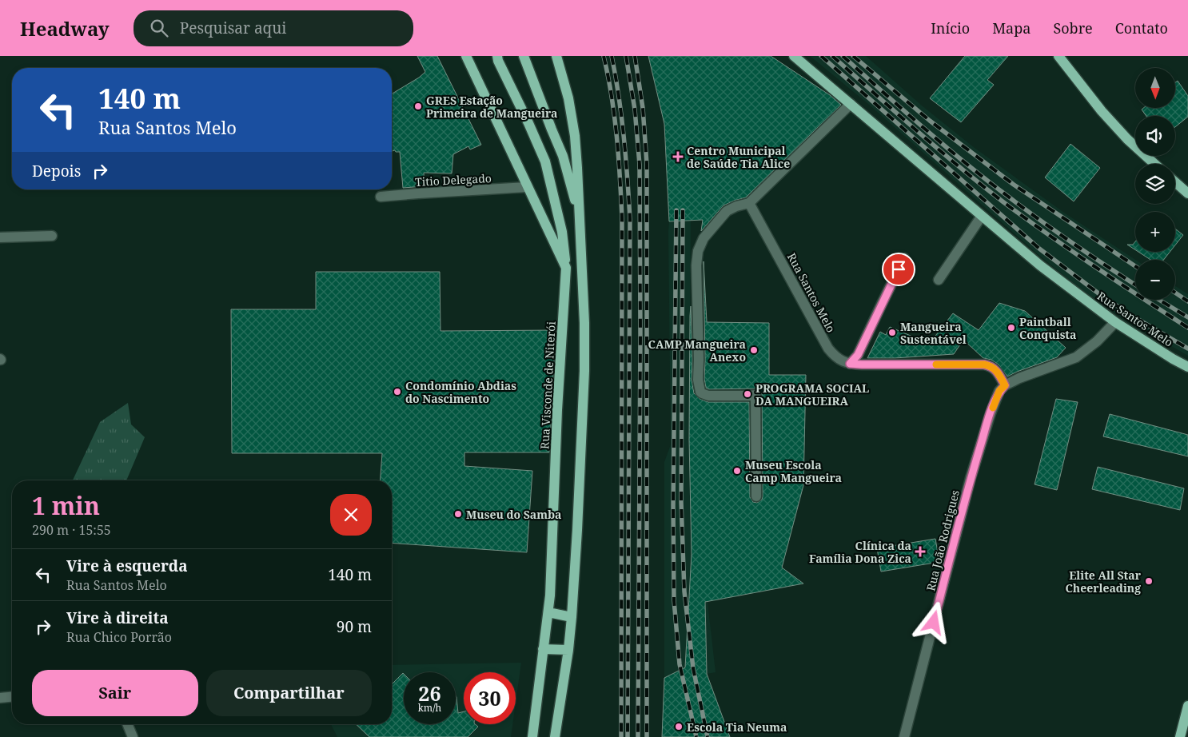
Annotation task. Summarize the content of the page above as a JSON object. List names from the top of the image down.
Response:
{
  "streets": {
    "main road": ["Rua Santos Melo", "Rua Visconde de Niterói"],
    "street": ["Titio Delegado", "Rua João Rodrigues"]
  },
  "crossings": [
    ["Titio Delegado", "Rua Visconde de Niterói"],
    ["Rua Santos Melo", "Rua João Rodrigues"]
  ],
  "places": {
    "other": [
      "GRES Estação Primeira de Mangueira",
      "Paintball Conquista",
      "Mangueira Sustentável",
      "CAMP Mangueira Anexo",
      "Condomínio Abdias do Nascimento",
      "PROGRAMA SOCIAL DA MANGUEIRA",
      "Museu Escola Camp Mangueira",
      "Museu do Samba",
      "Elite All Star Cheerleading",
      "Escola Tia Neuma"
    ],
    "health": ["Centro Municipal de Saúde Tia Alice", "Clínica da Família Dona Zica"]
  },
  "north": "bottom",
  "page": {
    "header": "Headway",
    "search": "Pesquisar aqui",
    "nav": [
      "Início",
      "Mapa",
      "Sobre",
      "Contato"
    ],
    "map_buttons": ["+", "−"],
    "turn": ["140 m", "Rua Santos Melo"],
    "then": "Depois",
    "heading": ["1 min", "290 m · 15:55"],
    "list": [
      {
        "name": "Vire à esquerda",
        "note": "Rua Santos Melo",
        "value": "140 m"
      },
      {
        "name": "Vire à direita",
        "note": "Rua Chico Porrão",
        "value": "90 m"
      }
    ],
    "buttons": ["Sair", "Compartilhar"],
    "speed": "26 km/h",
    "limit": "30"
  }
}
